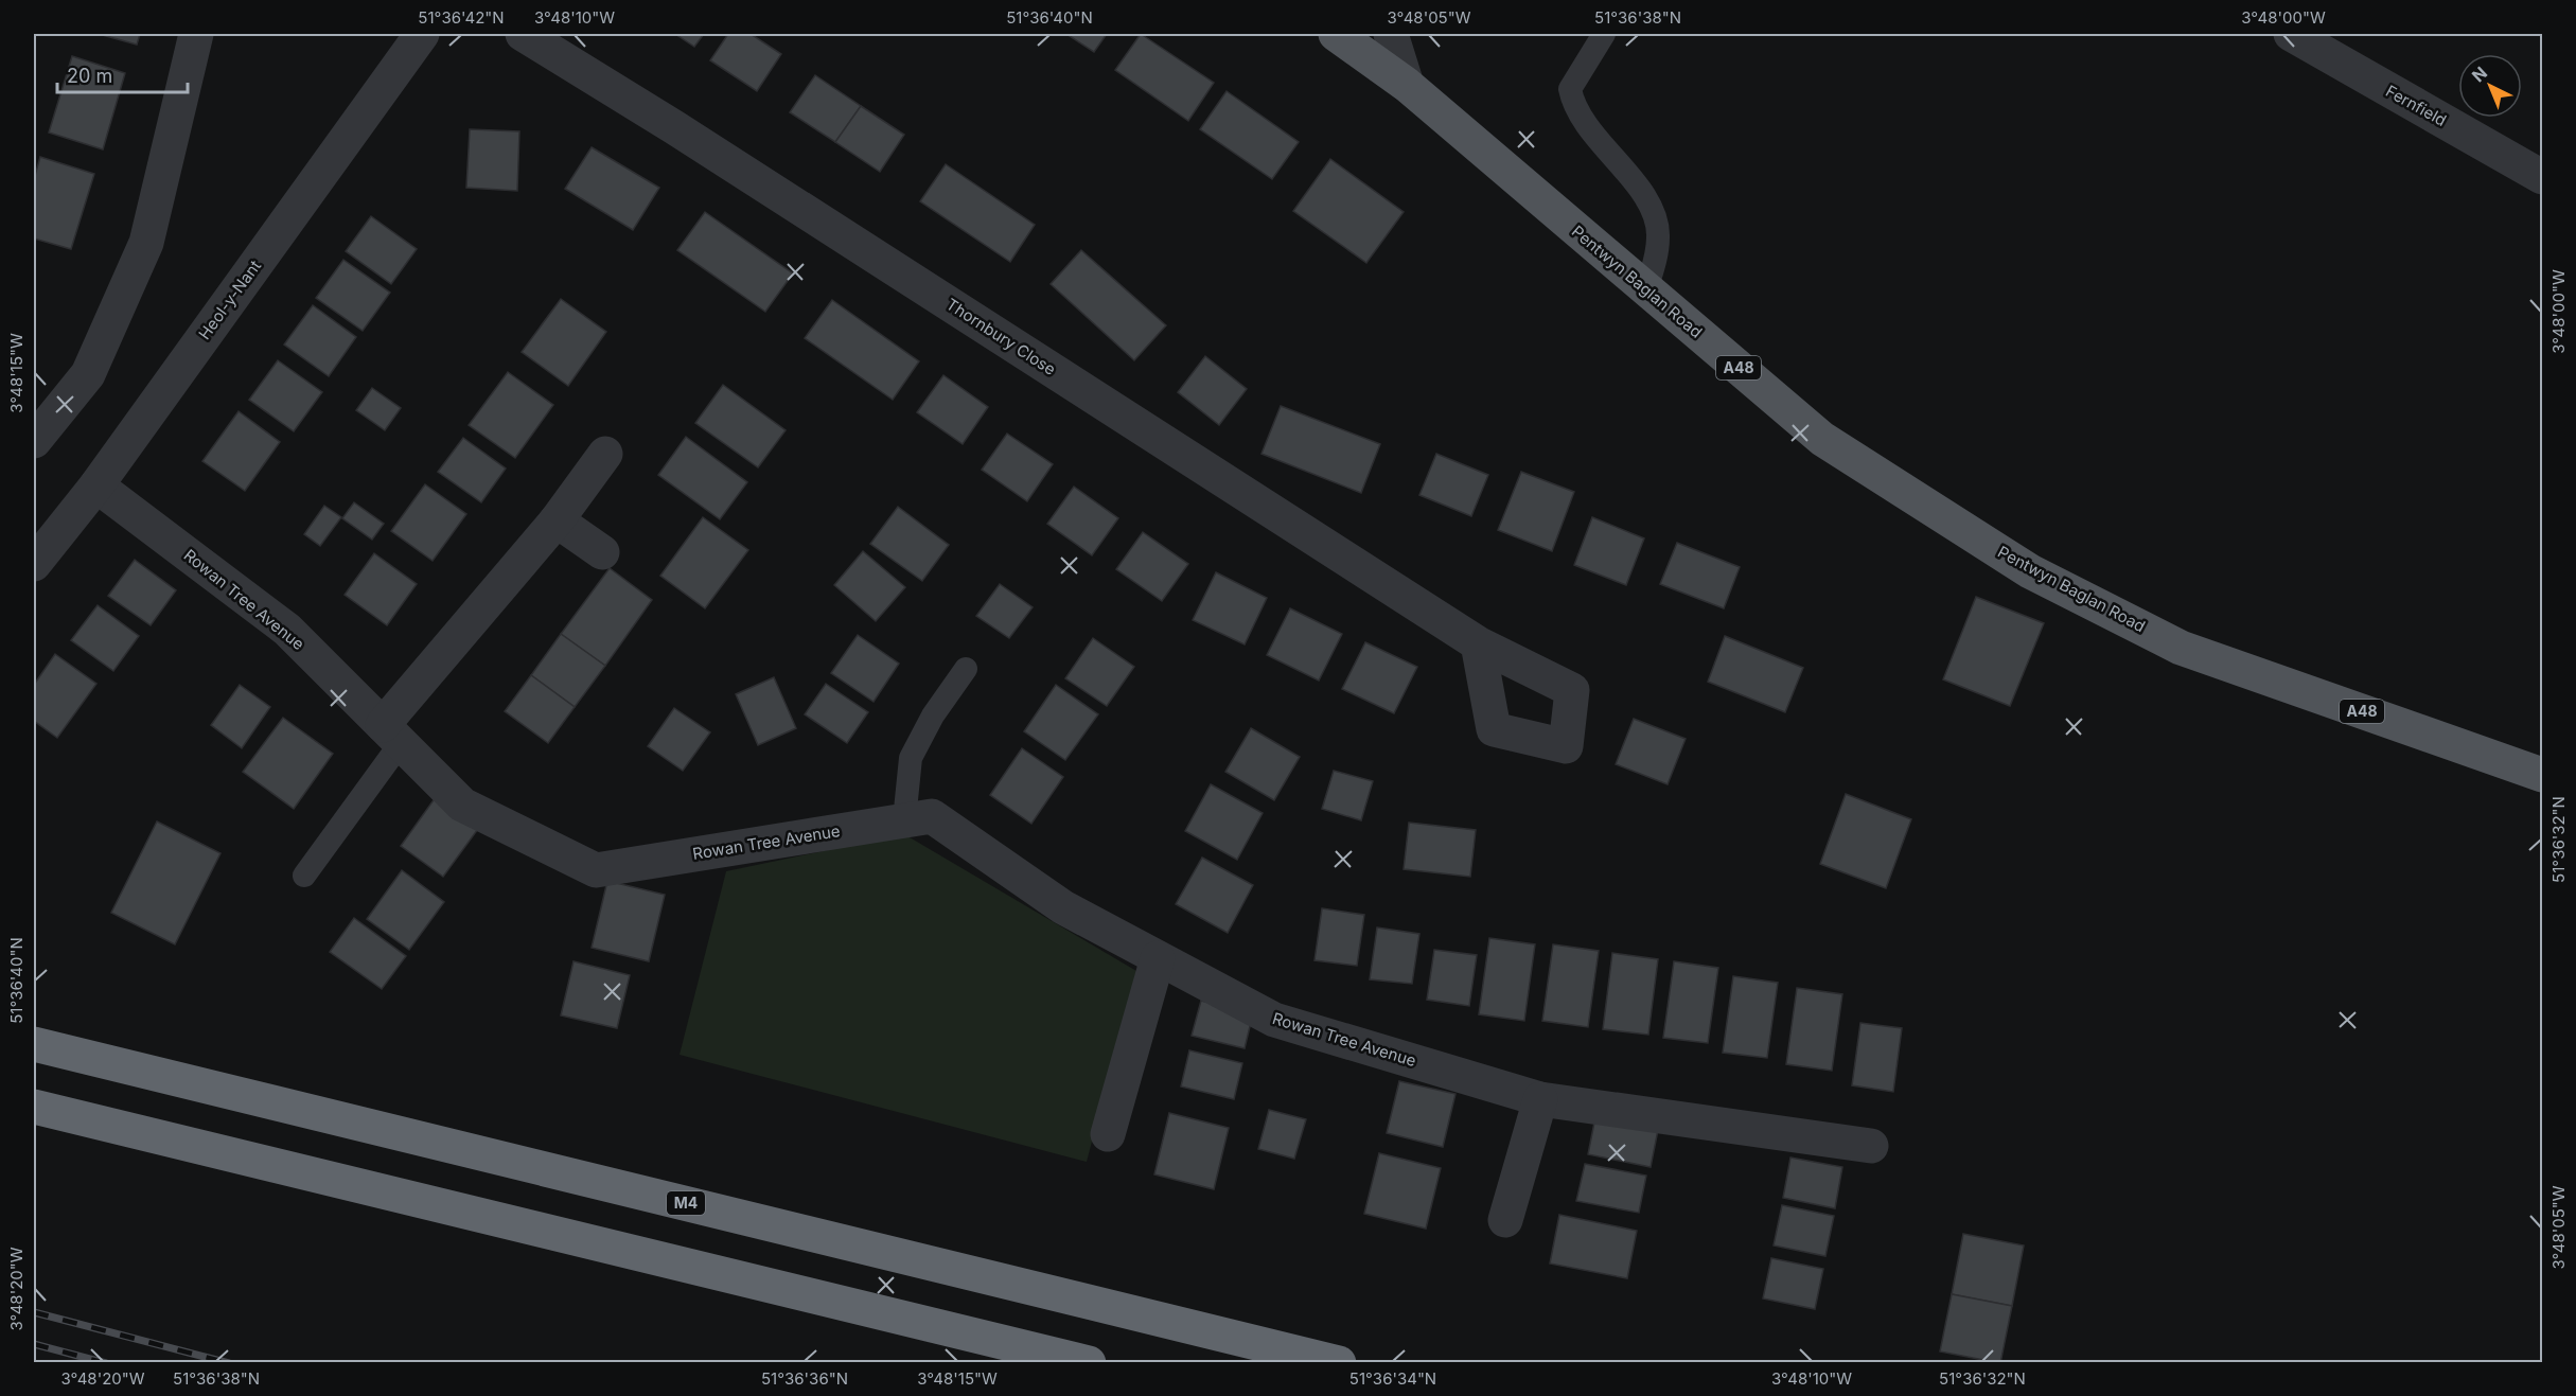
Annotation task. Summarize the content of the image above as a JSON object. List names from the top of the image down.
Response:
{
  "streets": {
    "highway": ["M4"],
    "main road": ["Pentwyn Baglan Road", "A48"],
    "street": [
      "Fernfield",
      "Heol-y-Nant",
      "Thornbury Close",
      "Rowan Tree Avenue"
    ]
  },
  "crossings": [
    ["Heol-y-Nant", "Rowan Tree Avenue"]
  ],
  "scale_bar": "20 m",
  "north": "top left",
  "coordinates": [
    "51°36'42\"N",
    "3°48'10\"W",
    "51°36'40\"N",
    "3°48'05\"W",
    "51°36'38\"N",
    "3°48'00\"W",
    "3°48'15\"W",
    "51°36'32\"N",
    "3°48'20\"W",
    "51°36'36\"N",
    "51°36'34\"N"
  ]
}
